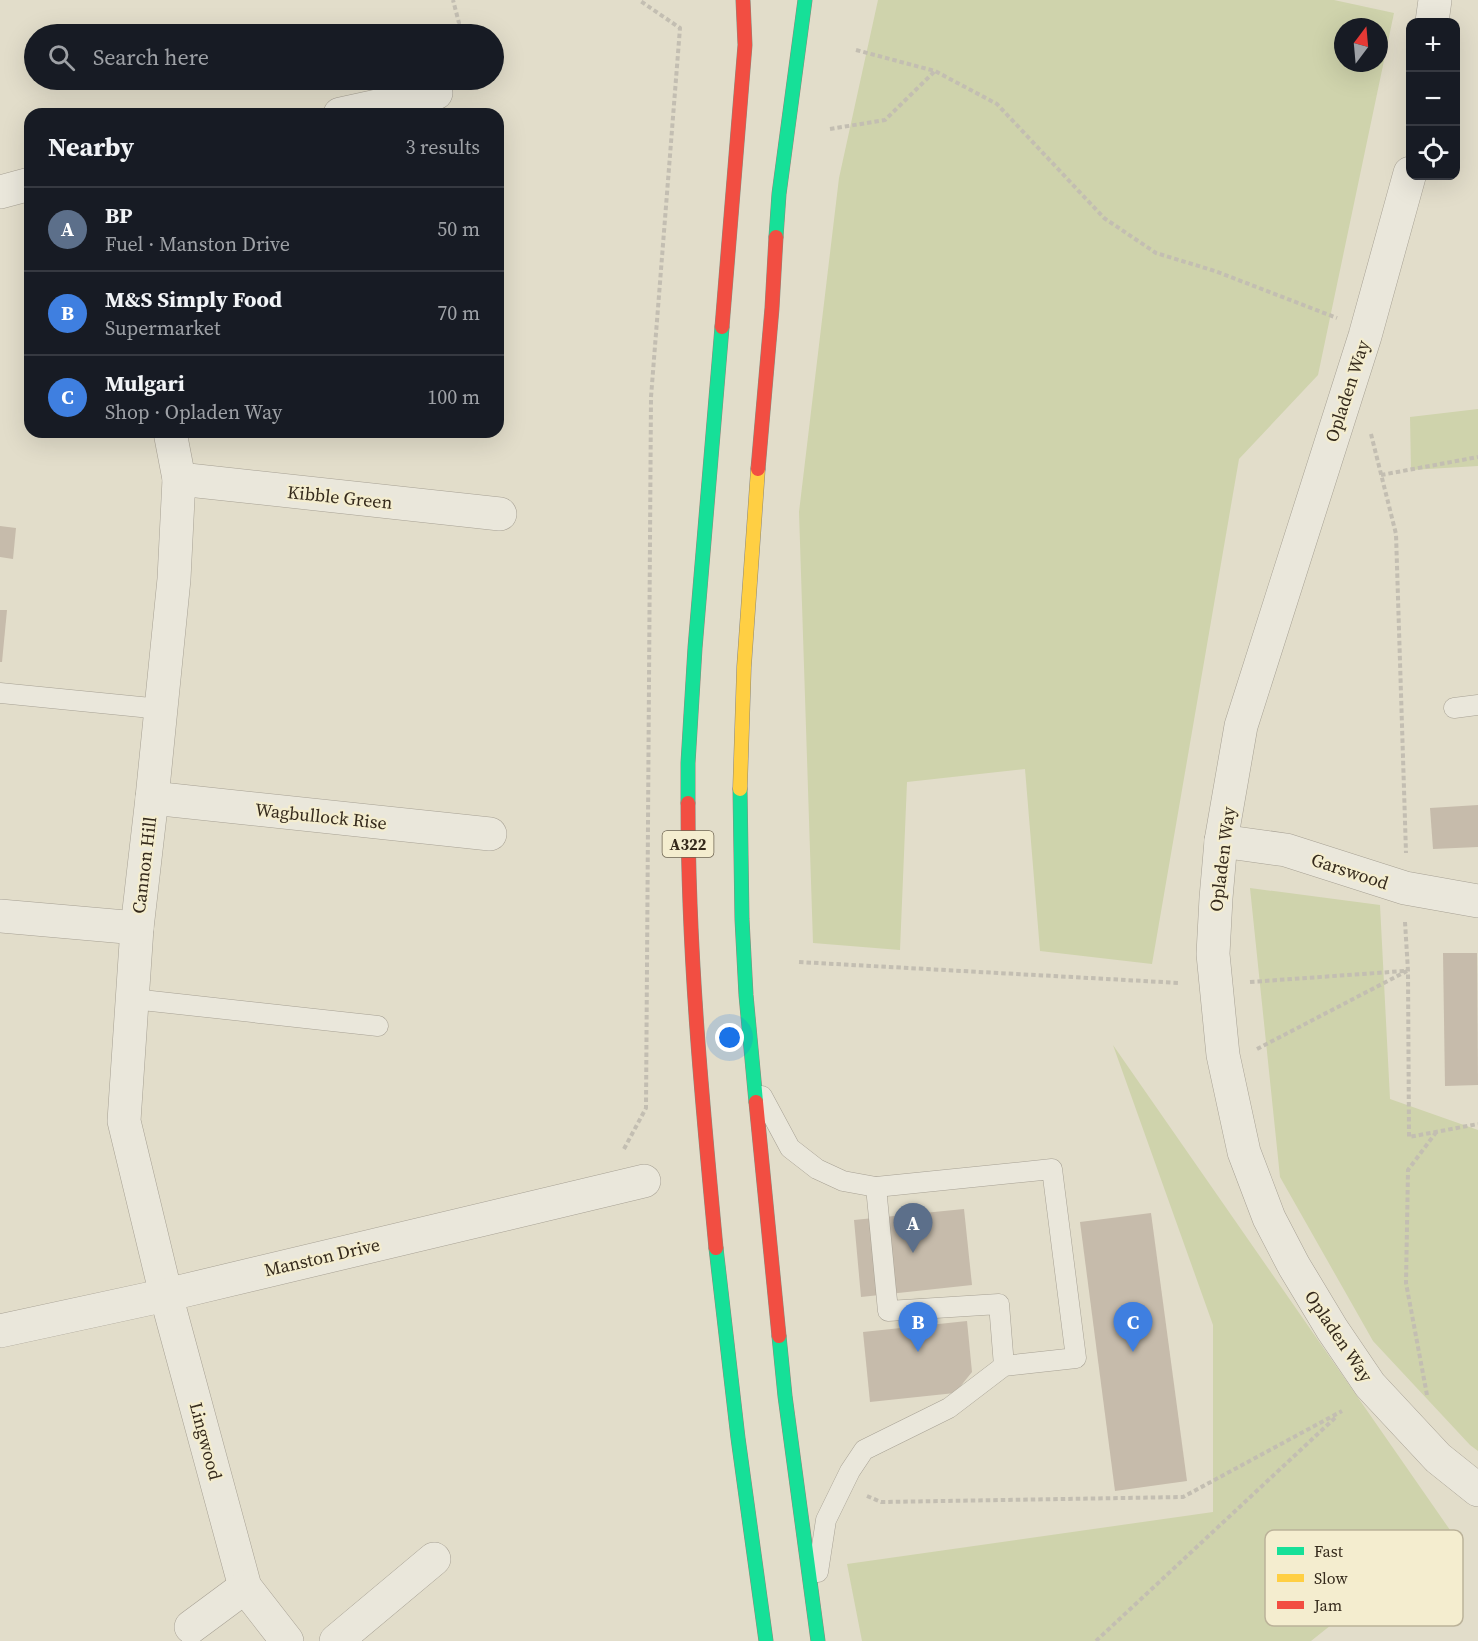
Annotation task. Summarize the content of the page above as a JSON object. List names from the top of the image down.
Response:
{
  "streets": {
    "highway": ["A322"],
    "street": [
      "Opladen Way",
      "Kibble Green",
      "Wagbullock Rise",
      "Cannon Hill",
      "Garswood",
      "Manston Drive",
      "Lingwood"
    ]
  },
  "crossings": [
    ["Opladen Way", "Garswood"],
    ["Kibble Green", "Cannon Hill"],
    ["Wagbullock Rise", "Cannon Hill"],
    ["Cannon Hill", "Manston Drive"],
    ["Cannon Hill", "Lingwood"],
    ["Manston Drive", "Lingwood"]
  ],
  "legend": ["Fast", "Slow", "Jam"],
  "north": "top",
  "page": {
    "map_buttons": ["+", "−"],
    "search": "Search here",
    "heading": ["Nearby", "3 results"],
    "list": [
      {
        "mark": "A",
        "name": "BP",
        "note": "Fuel · Manston Drive",
        "value": "50 m"
      },
      {
        "mark": "B",
        "name": "M&S Simply Food",
        "note": "Supermarket",
        "value": "70 m"
      },
      {
        "mark": "C",
        "name": "Mulgari",
        "note": "Shop · Opladen Way",
        "value": "100 m"
      }
    ],
    "pins": ["A", "B", "C"]
  }
}
